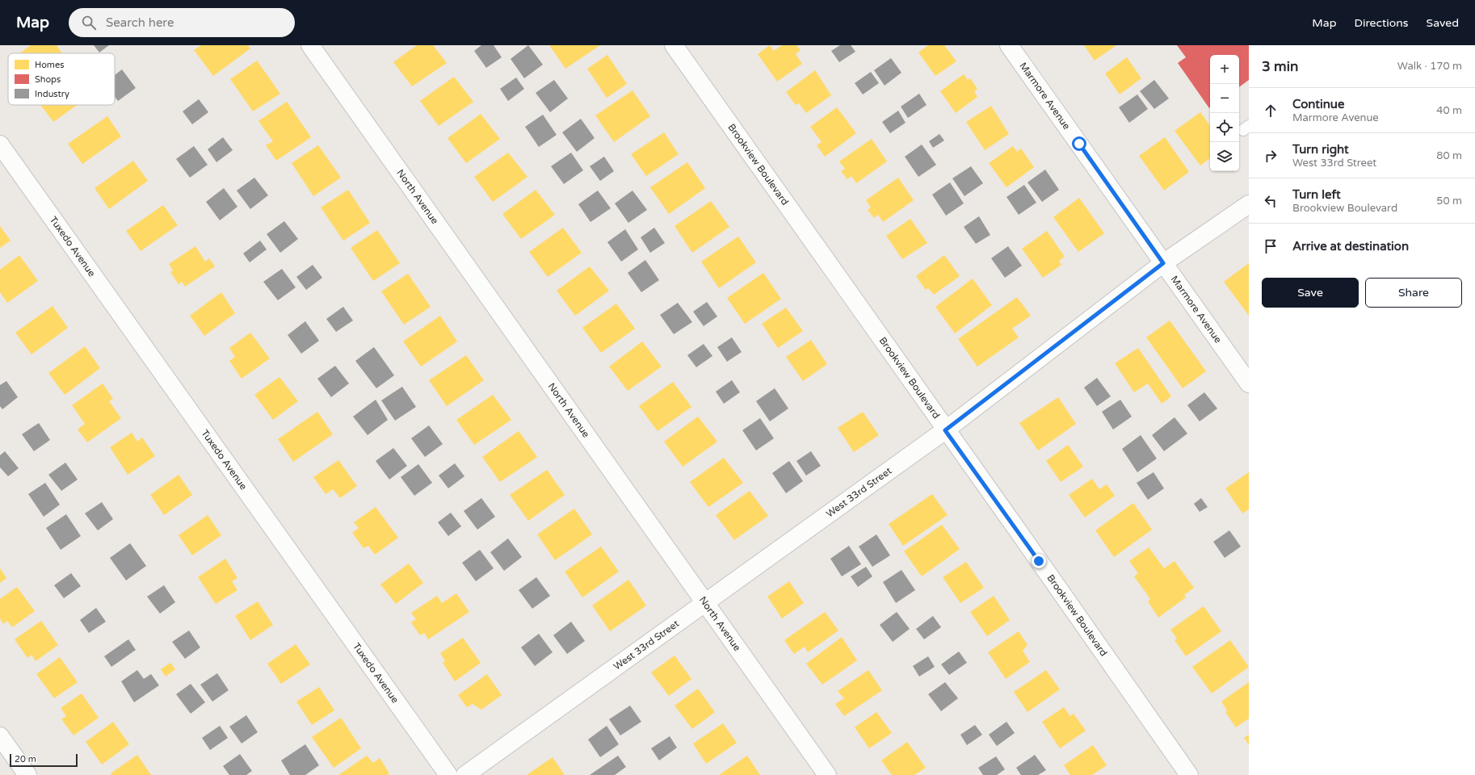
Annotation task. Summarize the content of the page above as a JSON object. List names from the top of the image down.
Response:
{
  "streets": {
    "street": [
      "Marmore Avenue",
      "Brookview Boulevard",
      "North Avenue",
      "Tuxedo Avenue",
      "West 33rd Street"
    ]
  },
  "crossings": [
    ["Marmore Avenue", "West 33rd Street"],
    ["Brookview Boulevard", "West 33rd Street"],
    ["North Avenue", "West 33rd Street"]
  ],
  "legend": ["Homes", "Shops", "Industry"],
  "scale_bar": "20 m",
  "page": {
    "header": "Map",
    "search": "Search here",
    "nav": ["Map", "Directions", "Saved"],
    "heading": ["3 min", "Walk · 170 m"],
    "map_buttons": ["+", "−"],
    "list": [
      ["Continue", "Marmore Avenue", "40 m"],
      ["Turn right", "West 33rd Street", "80 m"],
      ["Turn left", "Brookview Boulevard", "50 m"],
      "Arrive at destination"
    ],
    "buttons": ["Save", "Share"],
    "scale": "20 m"
  }
}
